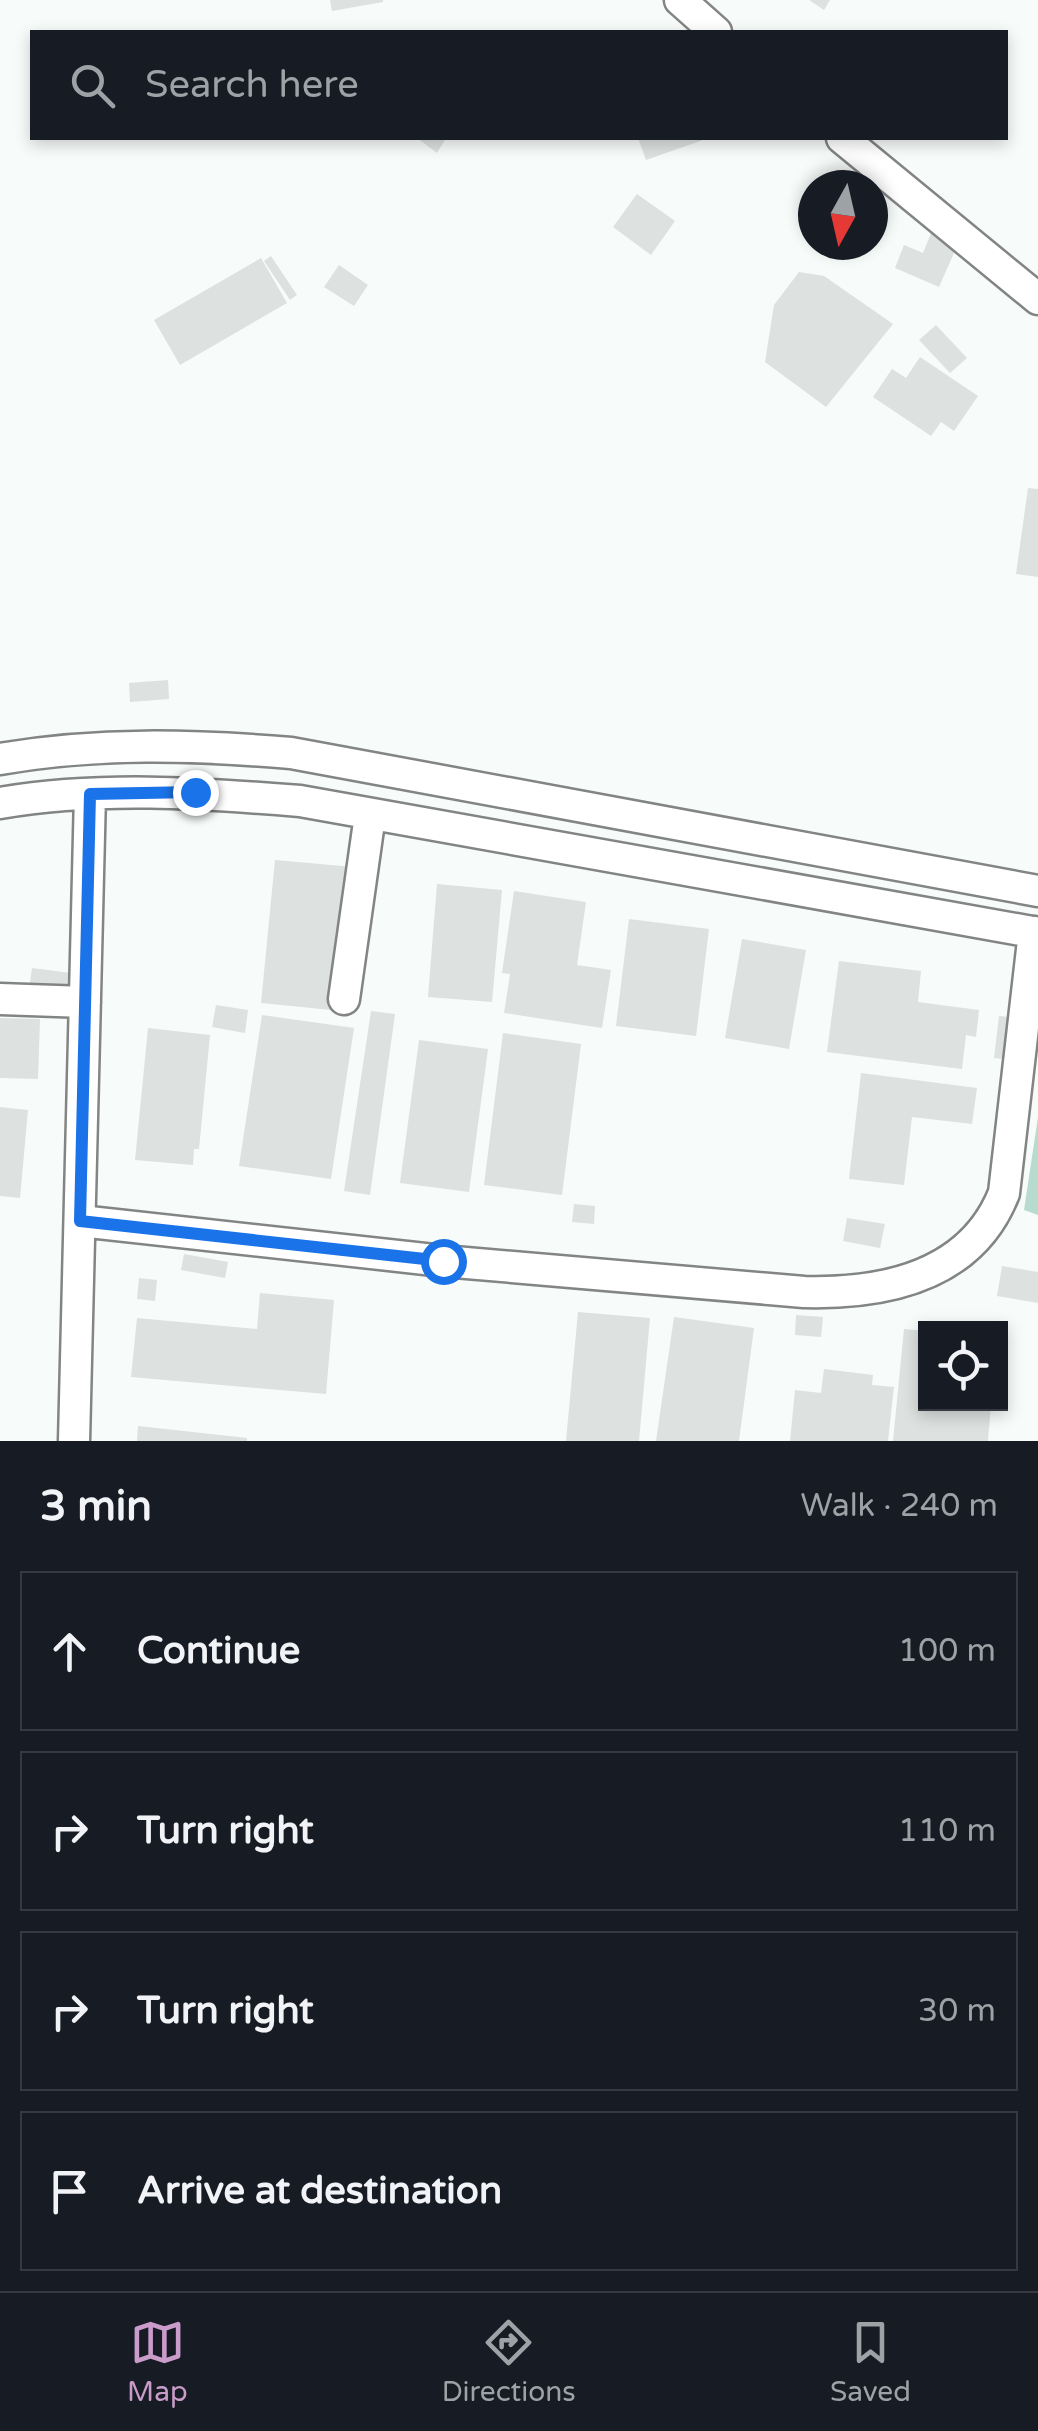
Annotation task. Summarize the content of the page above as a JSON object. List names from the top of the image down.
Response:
{
  "north": "bottom",
  "page": {
    "search": "Search here",
    "heading": ["3 min", "Walk · 240 m"],
    "list": [
      ["Continue", "100 m"],
      ["Turn right", "110 m"],
      ["Turn right", "30 m"],
      "Arrive at destination"
    ],
    "nav": ["Map", "Directions", "Saved"]
  }
}
